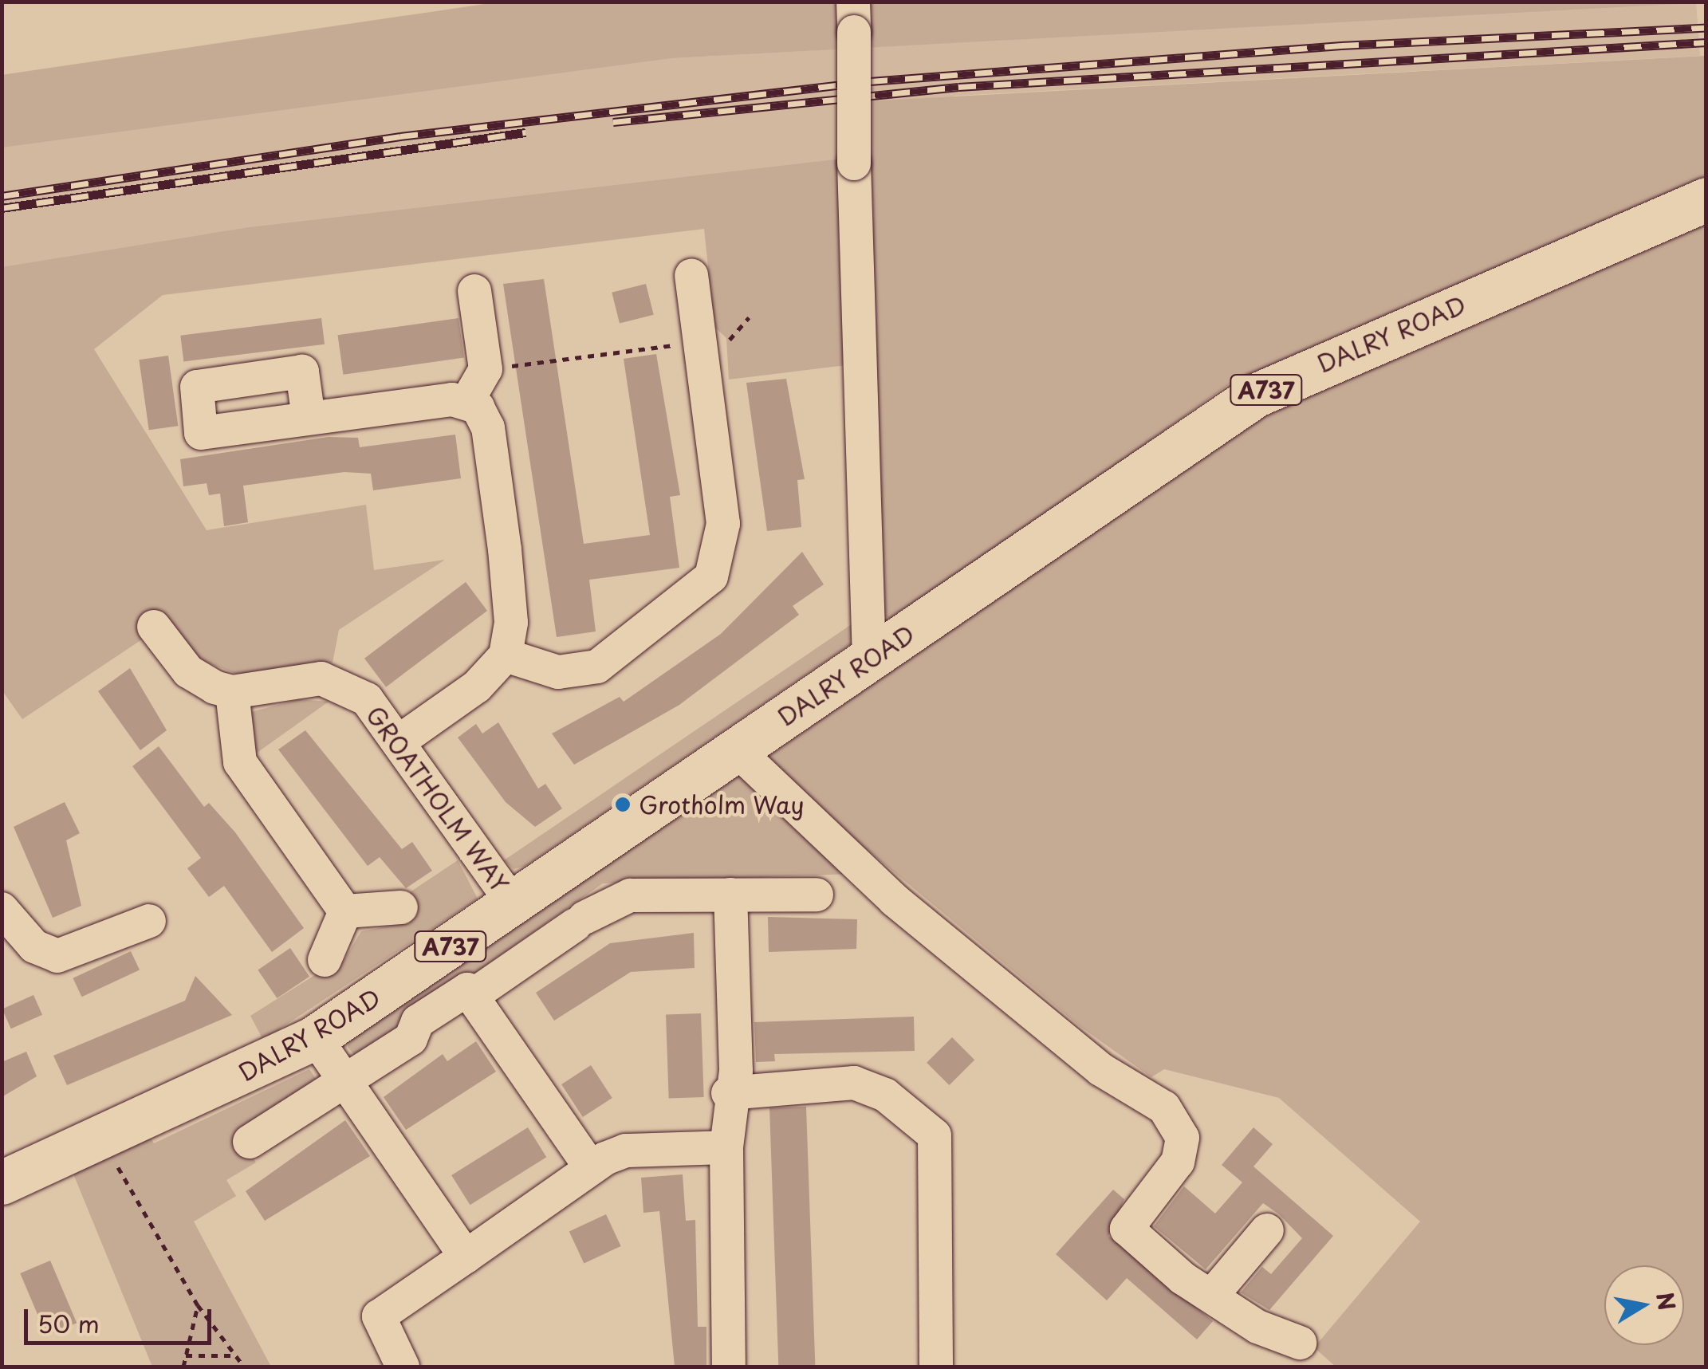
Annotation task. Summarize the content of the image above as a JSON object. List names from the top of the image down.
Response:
{
  "streets": {
    "highway": ["DALRY ROAD", "A737"],
    "street": ["GROATHOLM WAY"]
  },
  "crossings": [
    ["DALRY ROAD", "GROATHOLM WAY"]
  ],
  "places": ["Grotholm Way"],
  "scale_bar": "50 m",
  "north": "right"
}
